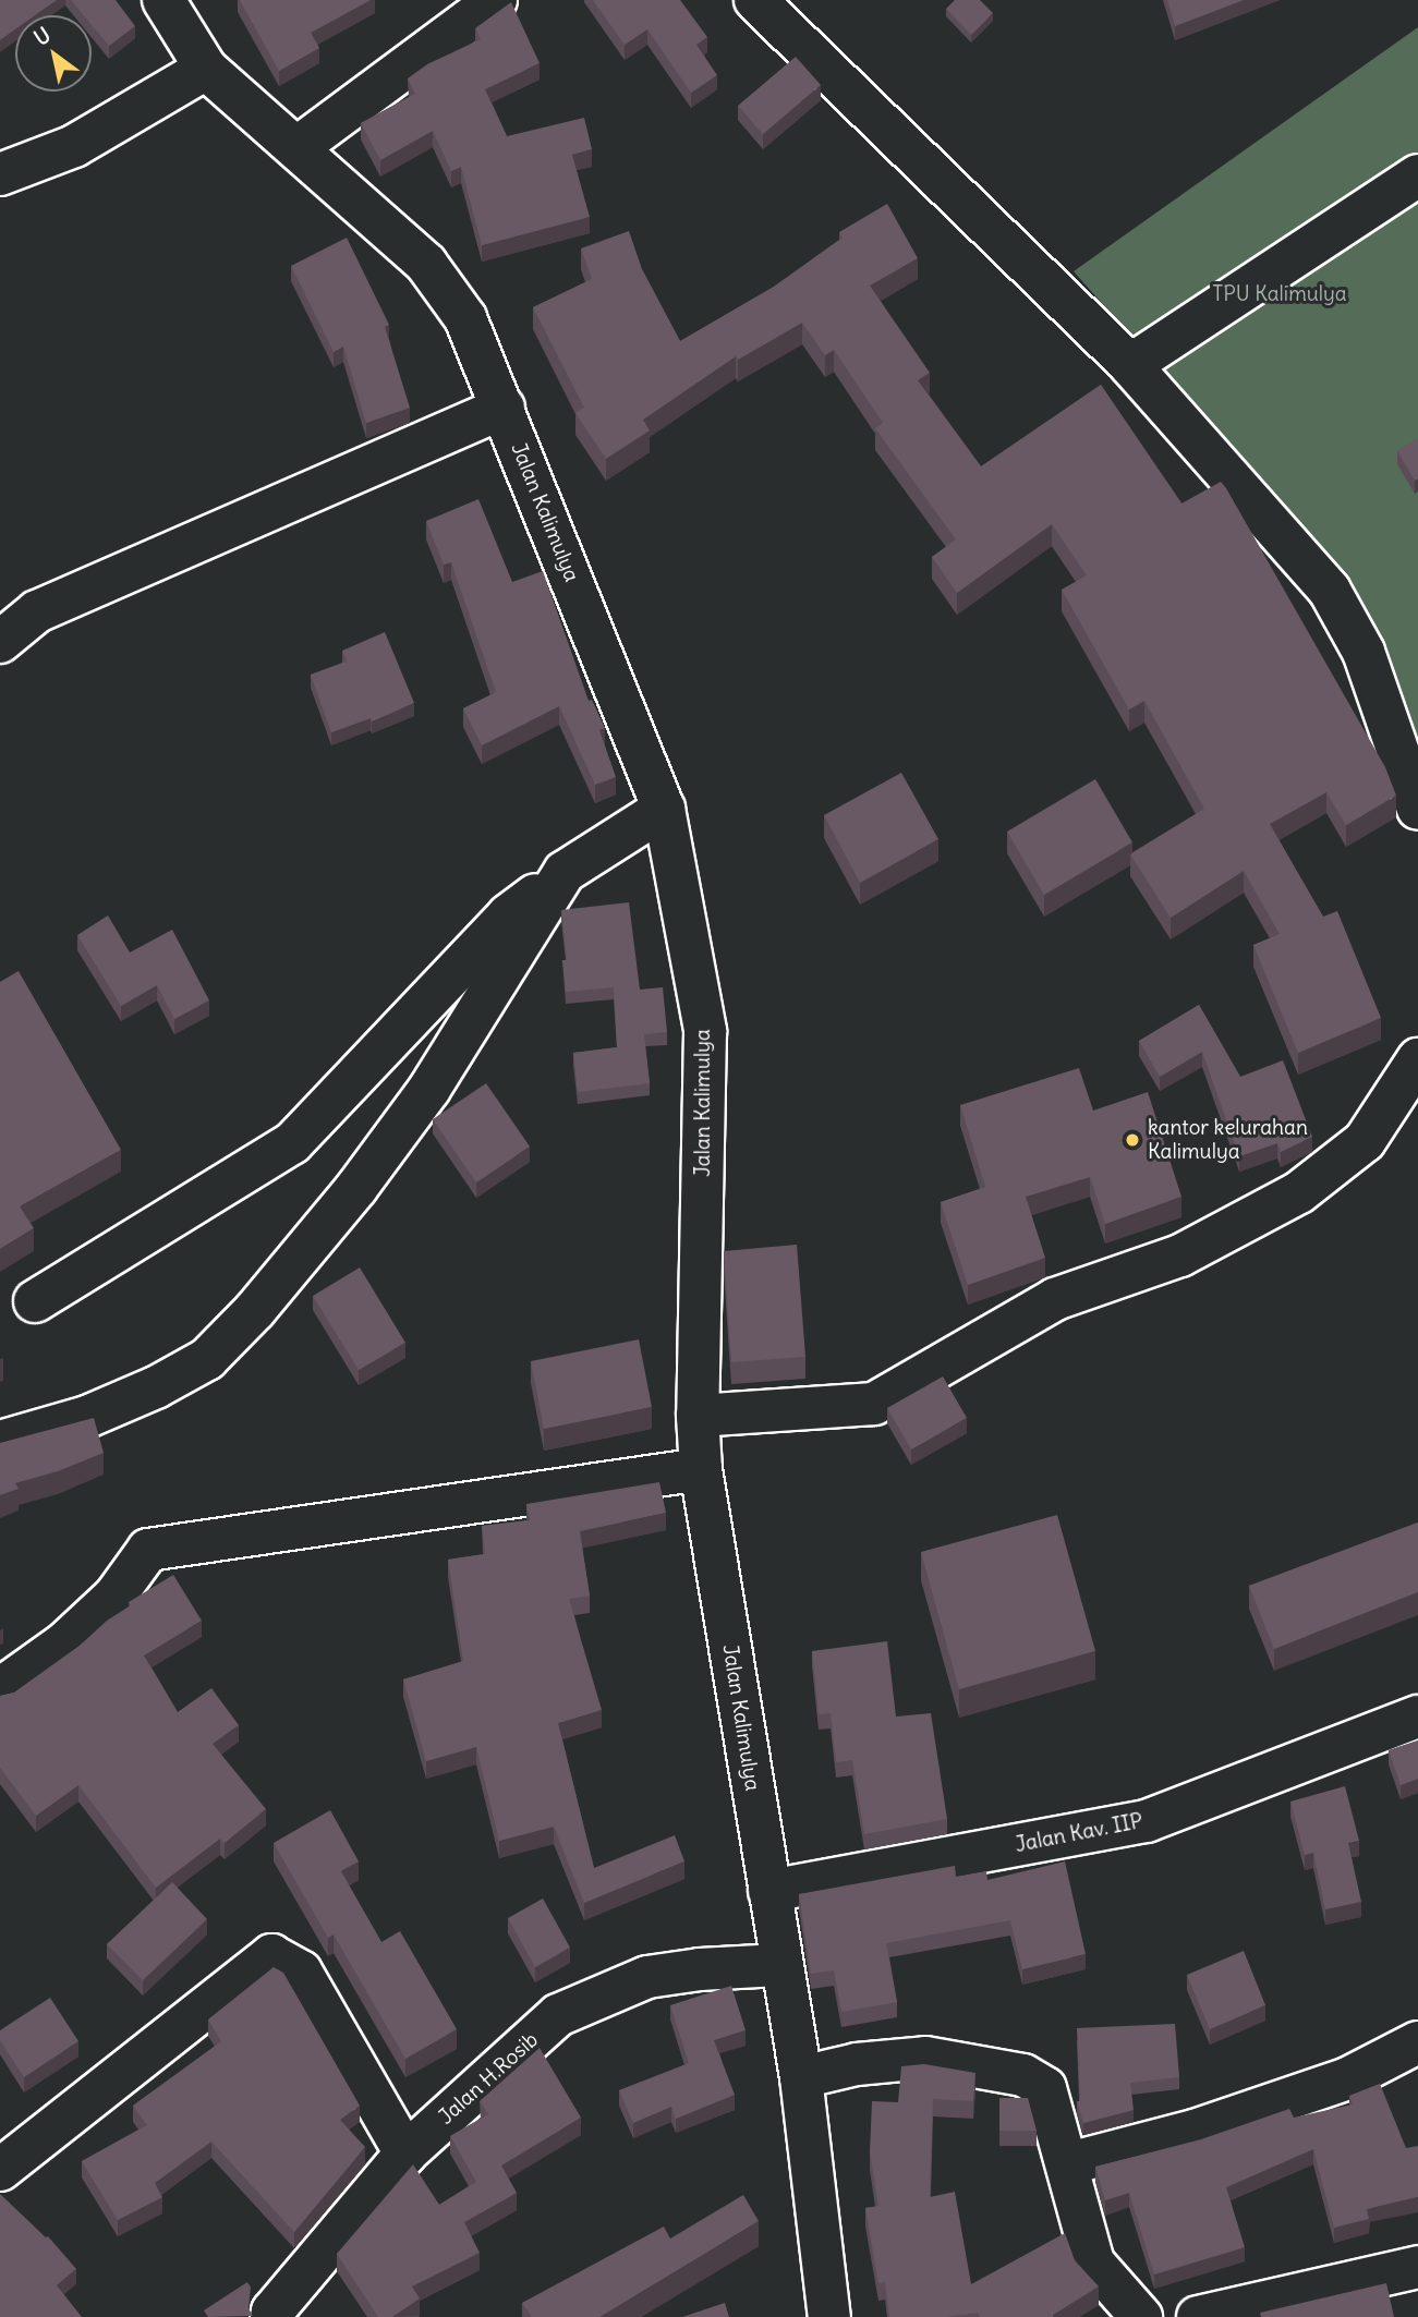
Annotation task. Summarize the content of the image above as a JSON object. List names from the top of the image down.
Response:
{
  "streets": {
    "street": ["Jalan Kalimulya", "Jalan Kav. IIP", "Jalan H.Rosib"]
  },
  "crossings": [
    ["Jalan Kalimulya", "Jalan Kav. IIP"],
    ["Jalan Kalimulya", "Jalan H.Rosib"]
  ],
  "parks": ["TPU Kalimulya"],
  "places": ["kantor kelurahan Kalimulya"],
  "north": "top left"
}
